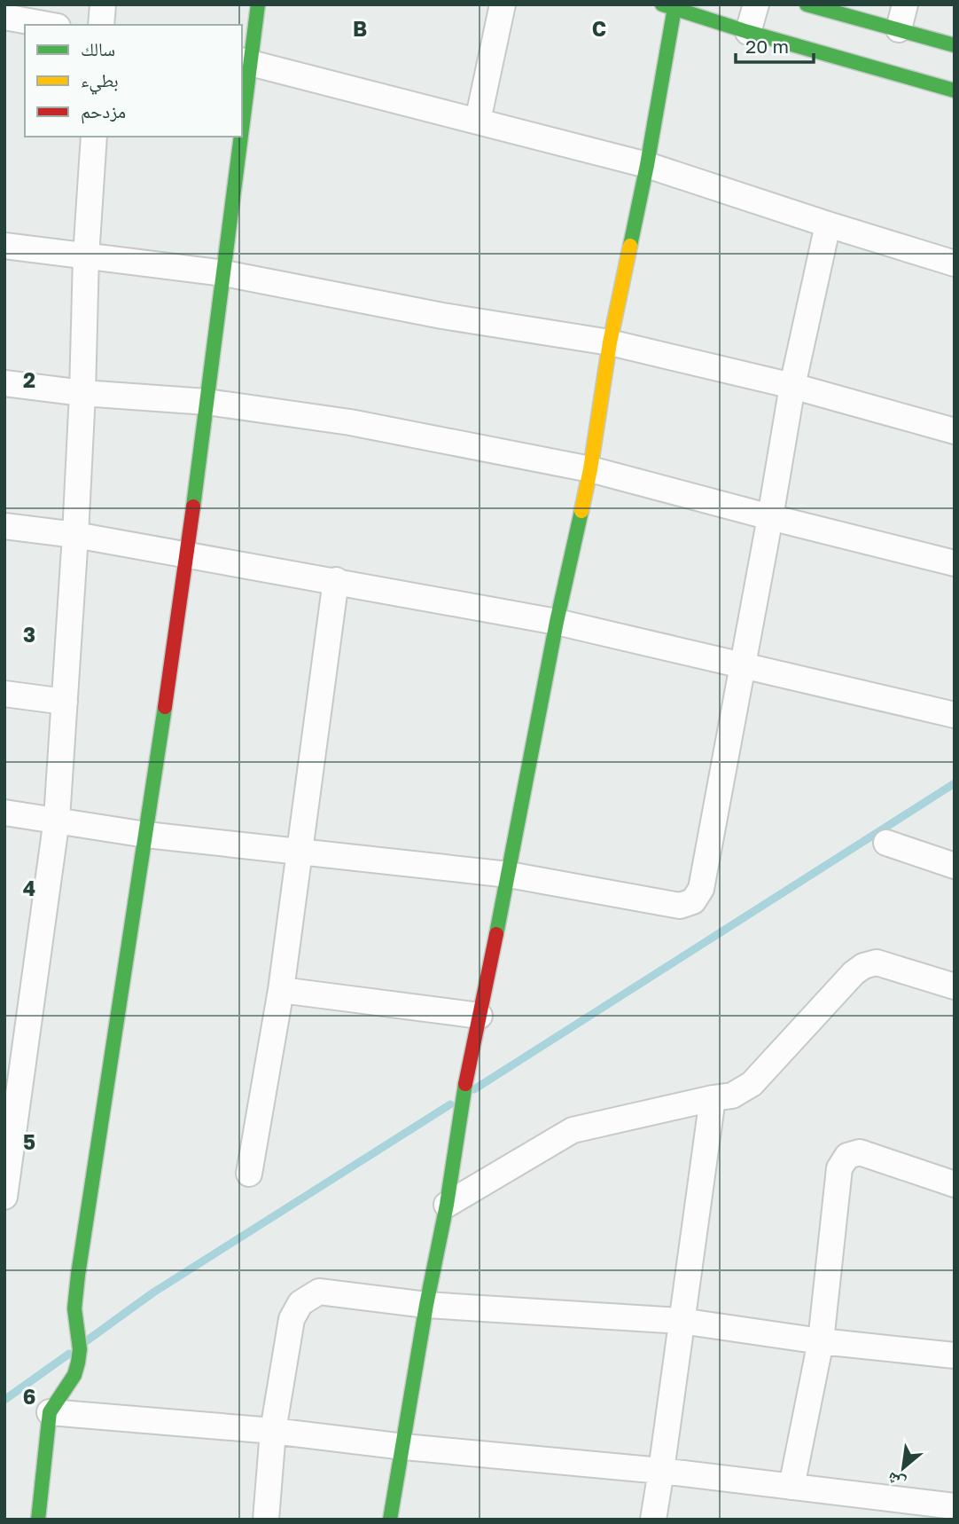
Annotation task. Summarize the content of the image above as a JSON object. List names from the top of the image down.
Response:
{
  "legend": ["سالك", "بطيء", "مزدحم"],
  "scale_bar": "20 m",
  "north": "bottom left",
  "grid": {
    "columns": ["B", "C"],
    "rows": [
      "2",
      "3",
      "4",
      "5",
      "6"
    ]
  }
}
